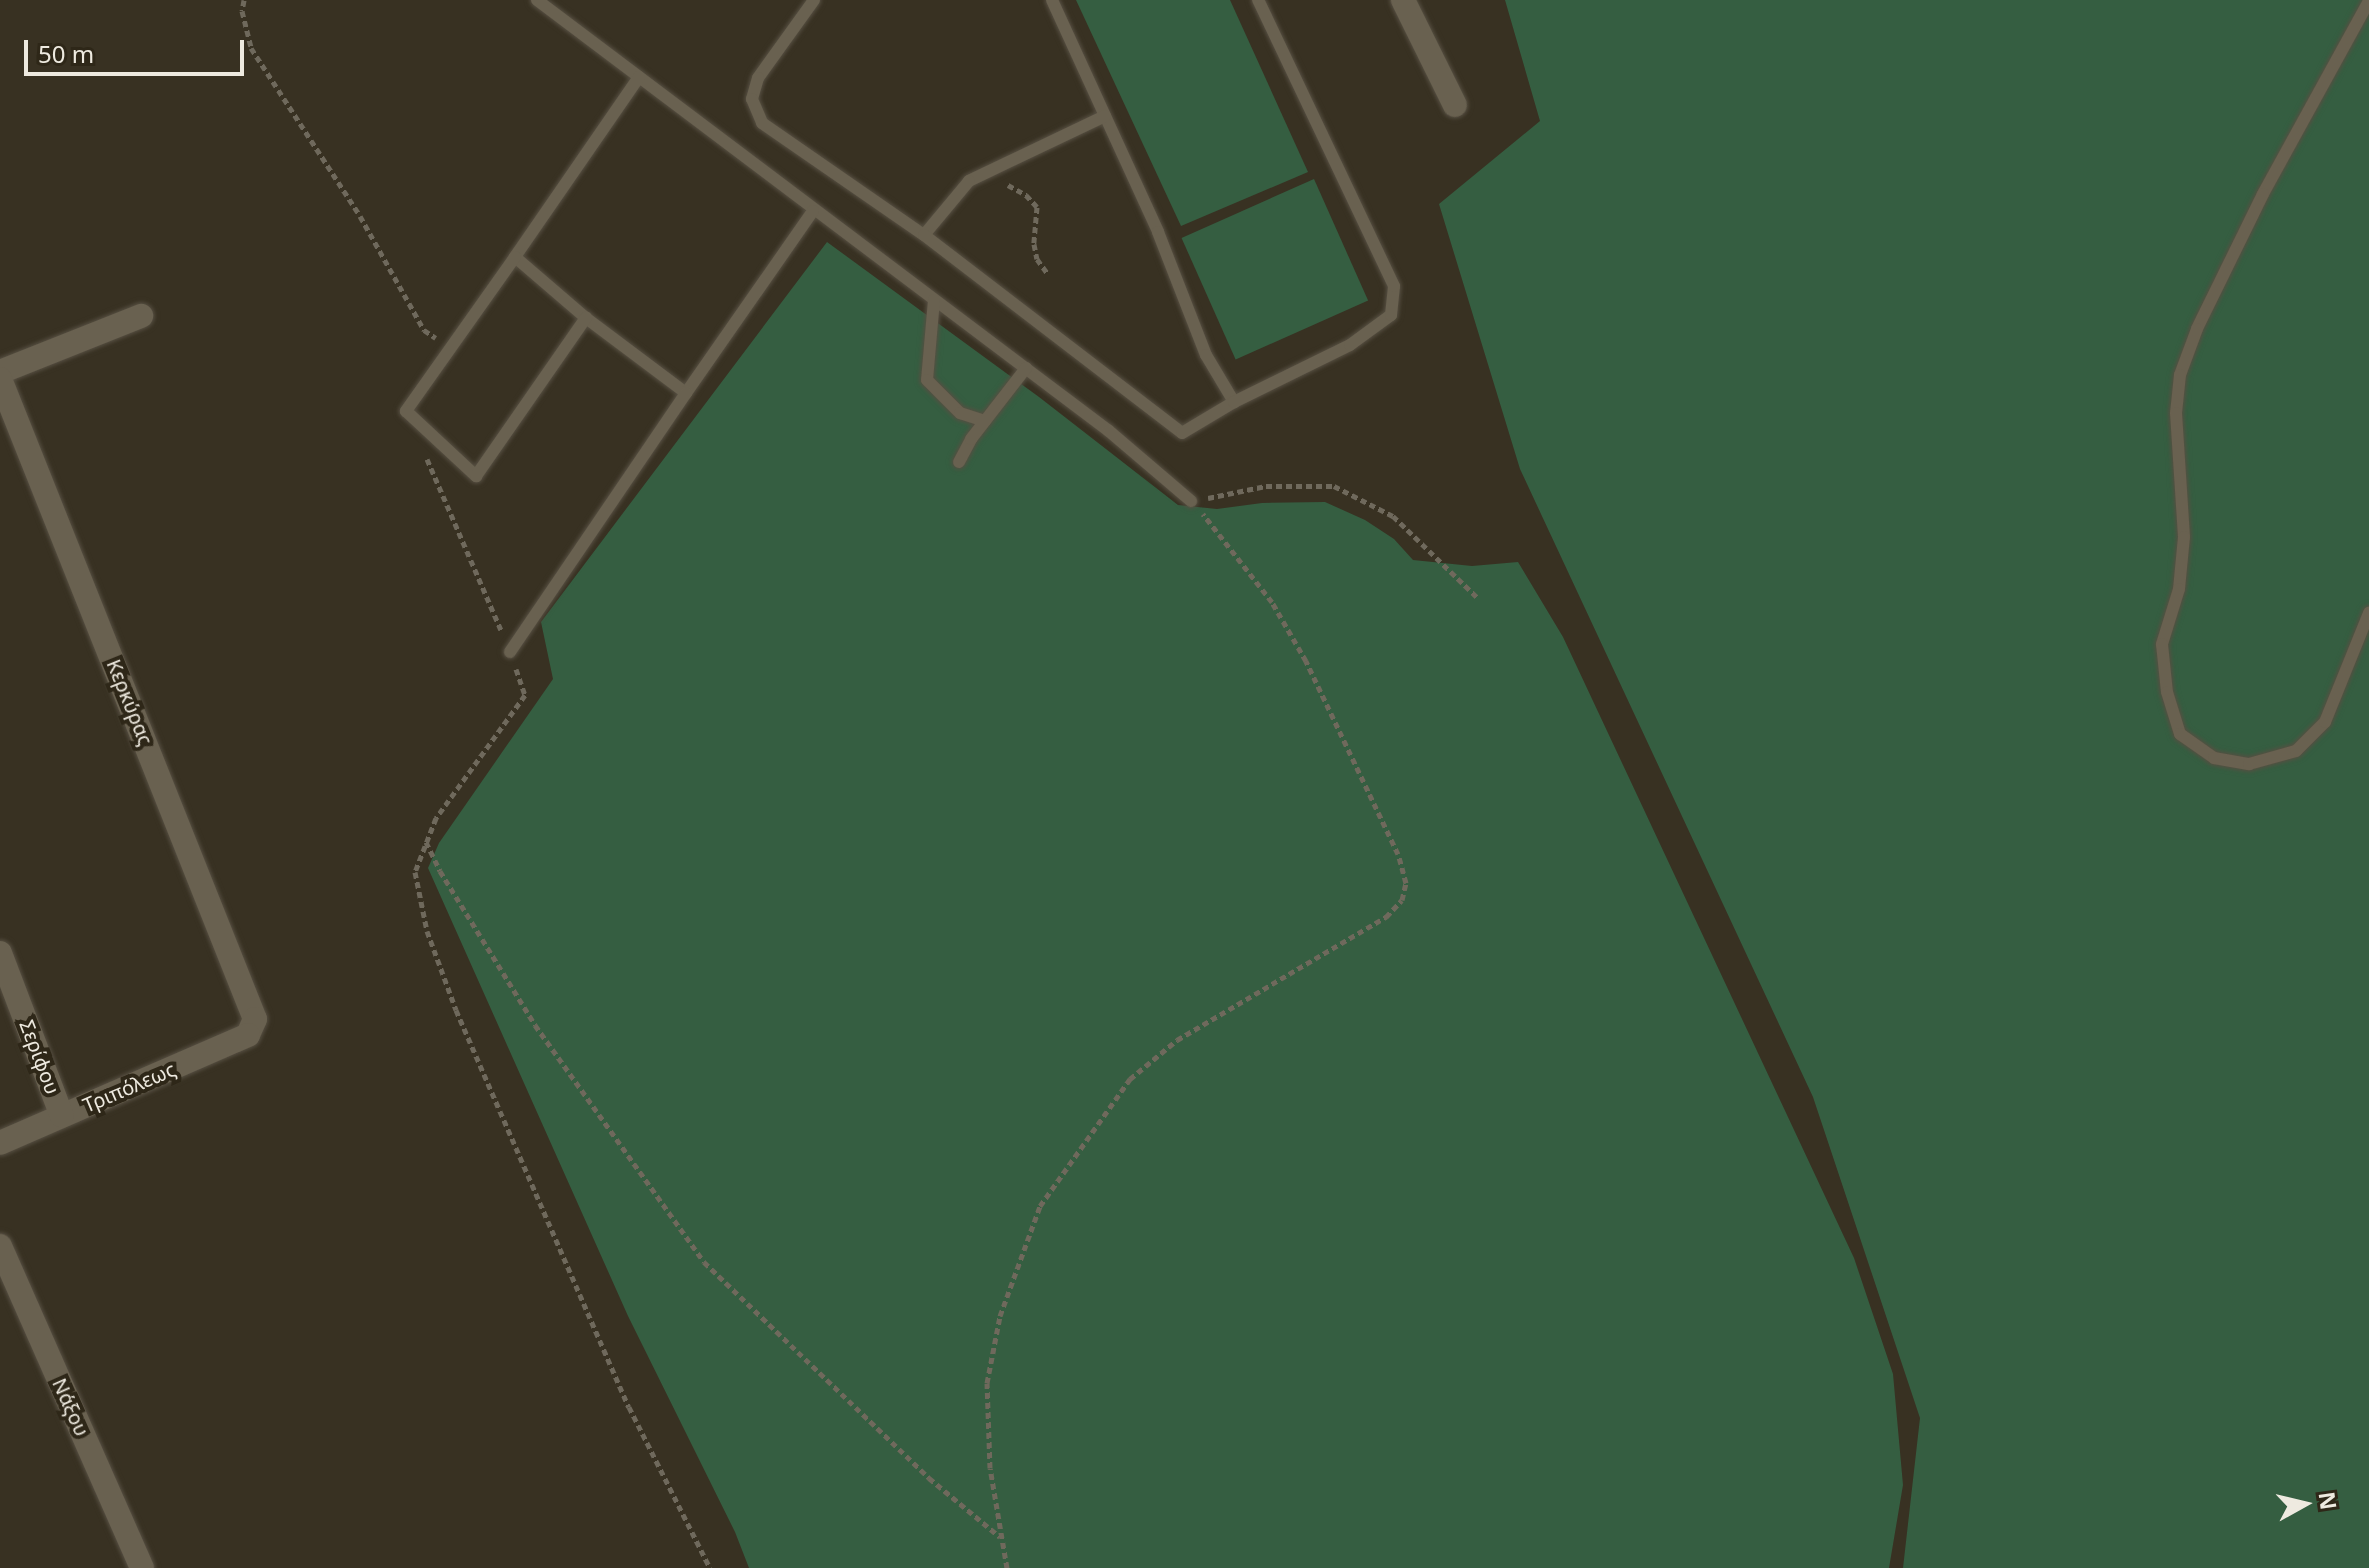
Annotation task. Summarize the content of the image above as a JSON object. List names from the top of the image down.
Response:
{
  "streets": {
    "street": [
      "Κερκύρας",
      "Σερίφου",
      "Τριπόλεως",
      "Νάξου"
    ]
  },
  "crossings": [
    ["Κερκύρας", "Τριπόλεως"],
    ["Σερίφου", "Τριπόλεως"]
  ],
  "scale_bar": "50 m",
  "north": "right"
}
